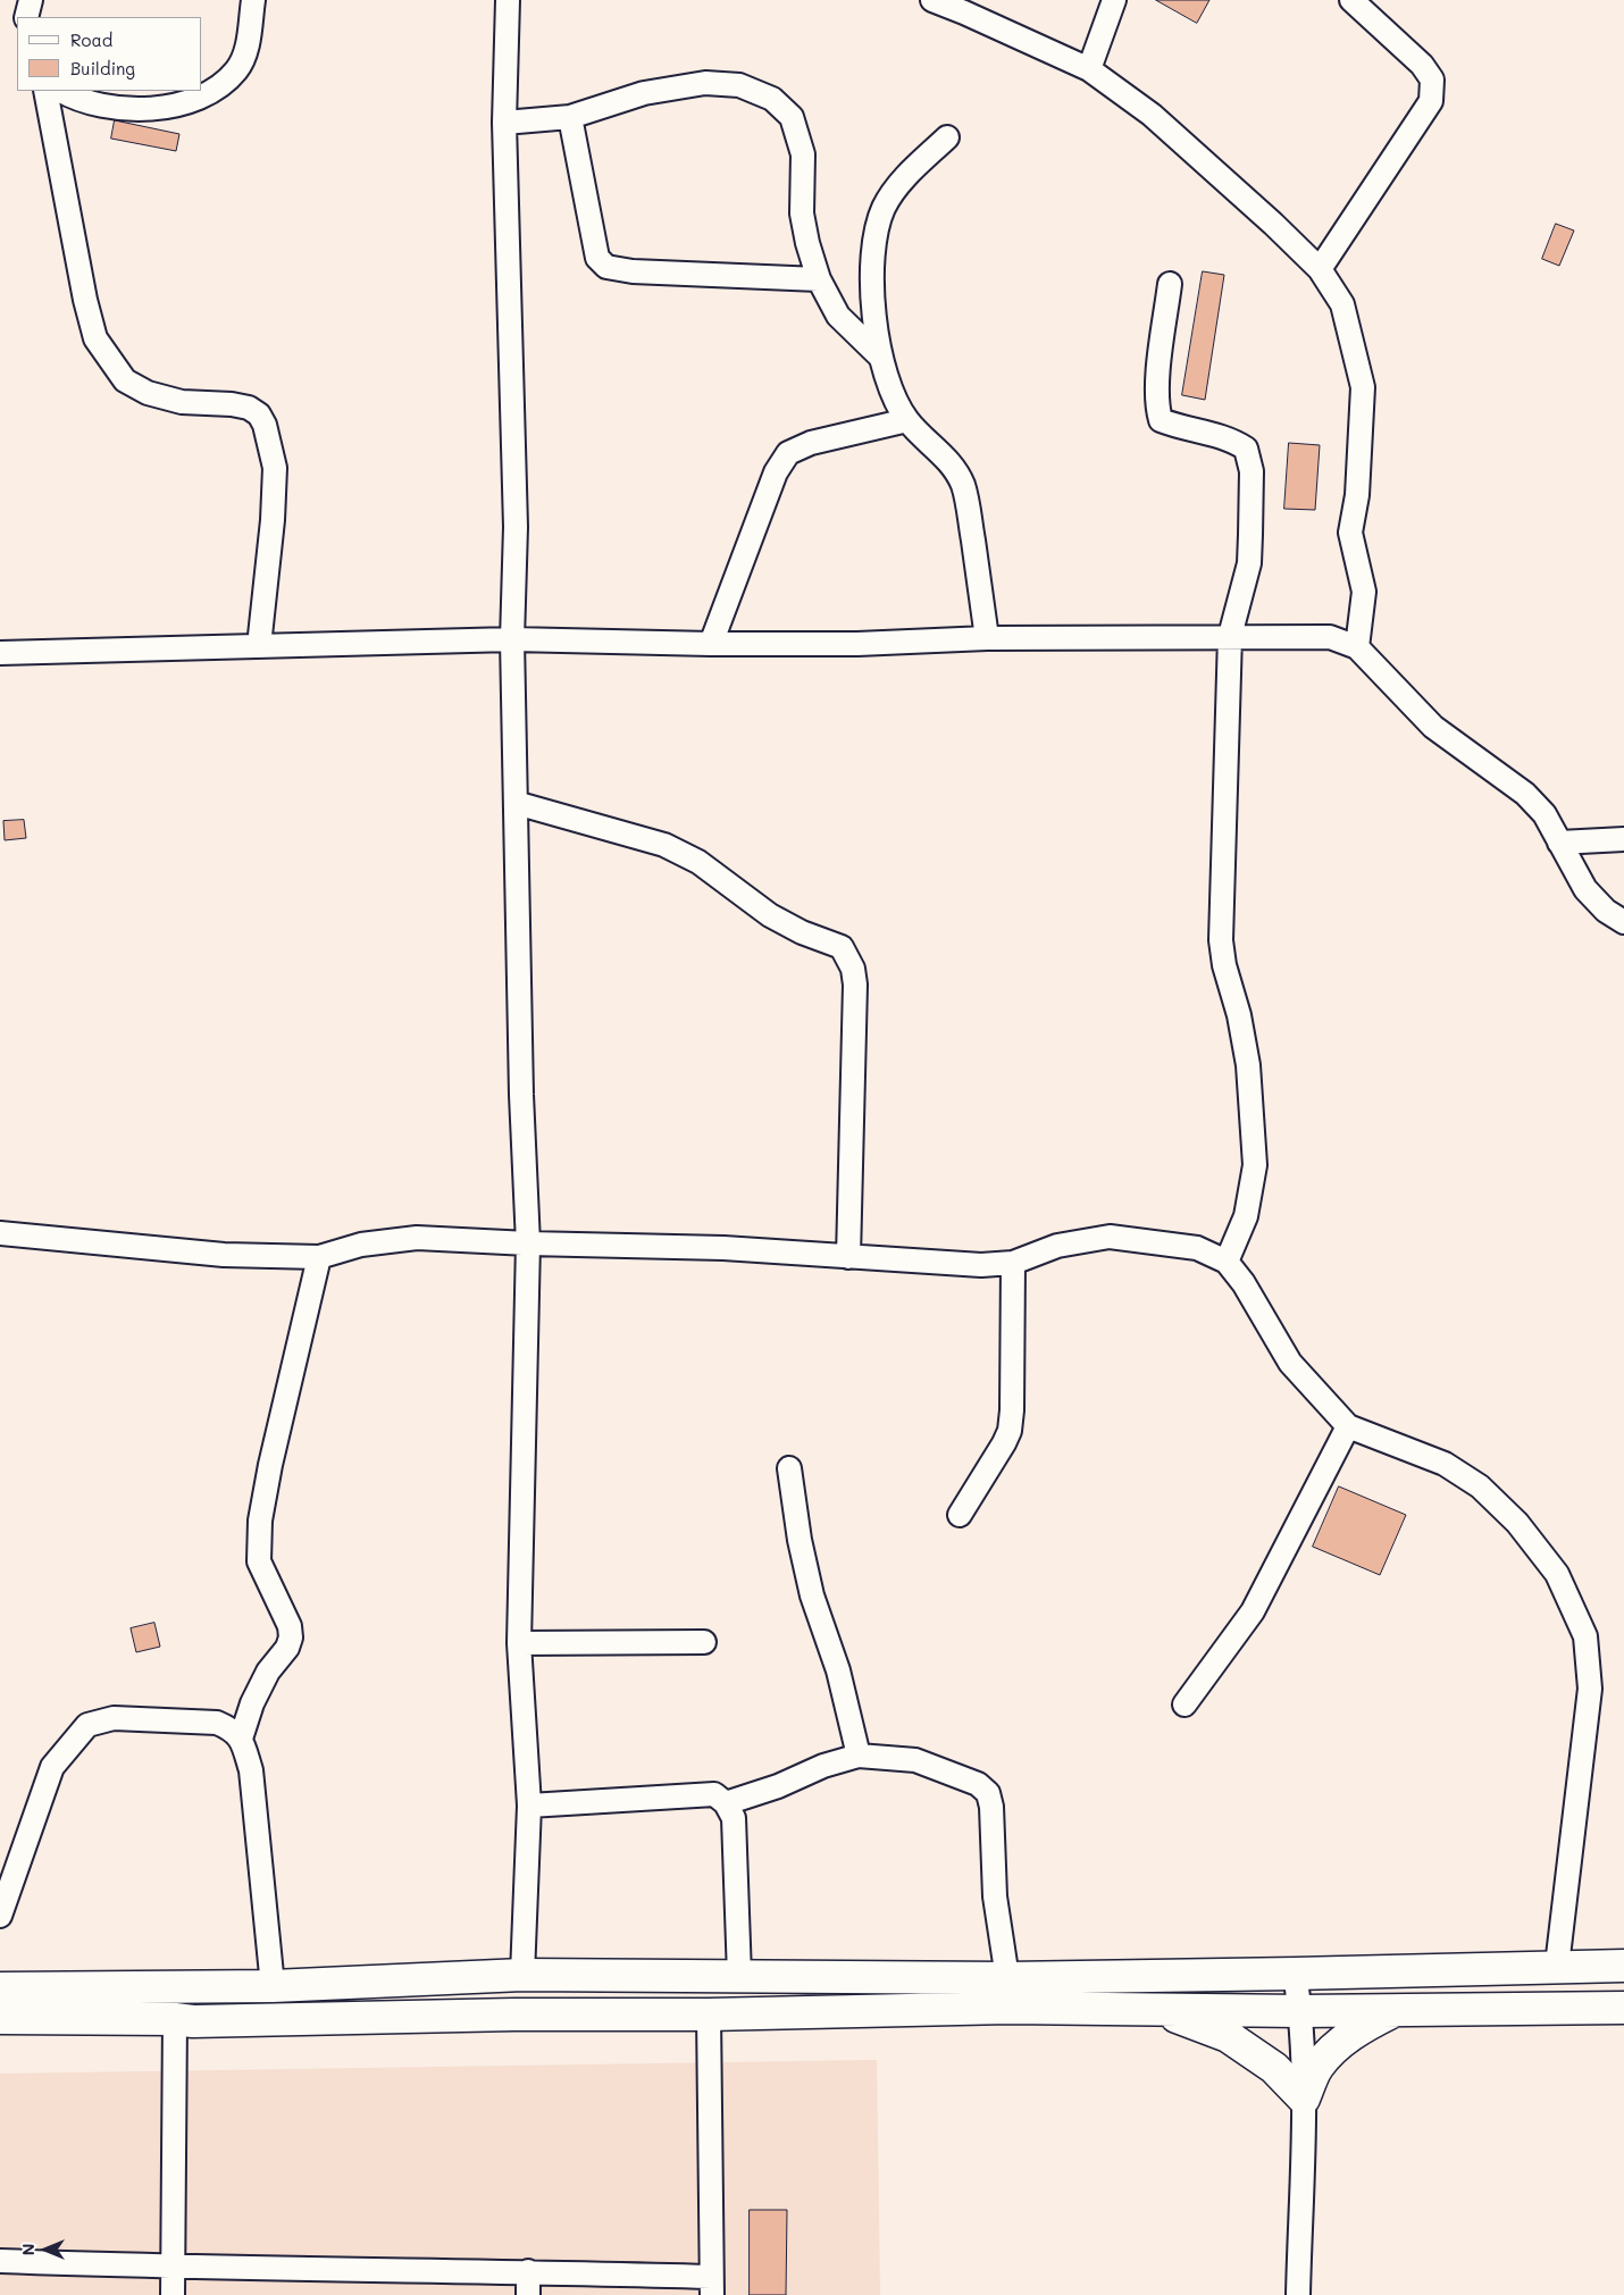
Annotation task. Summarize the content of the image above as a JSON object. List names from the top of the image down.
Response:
{
  "legend": ["Road", "Building"],
  "north": "left"
}
